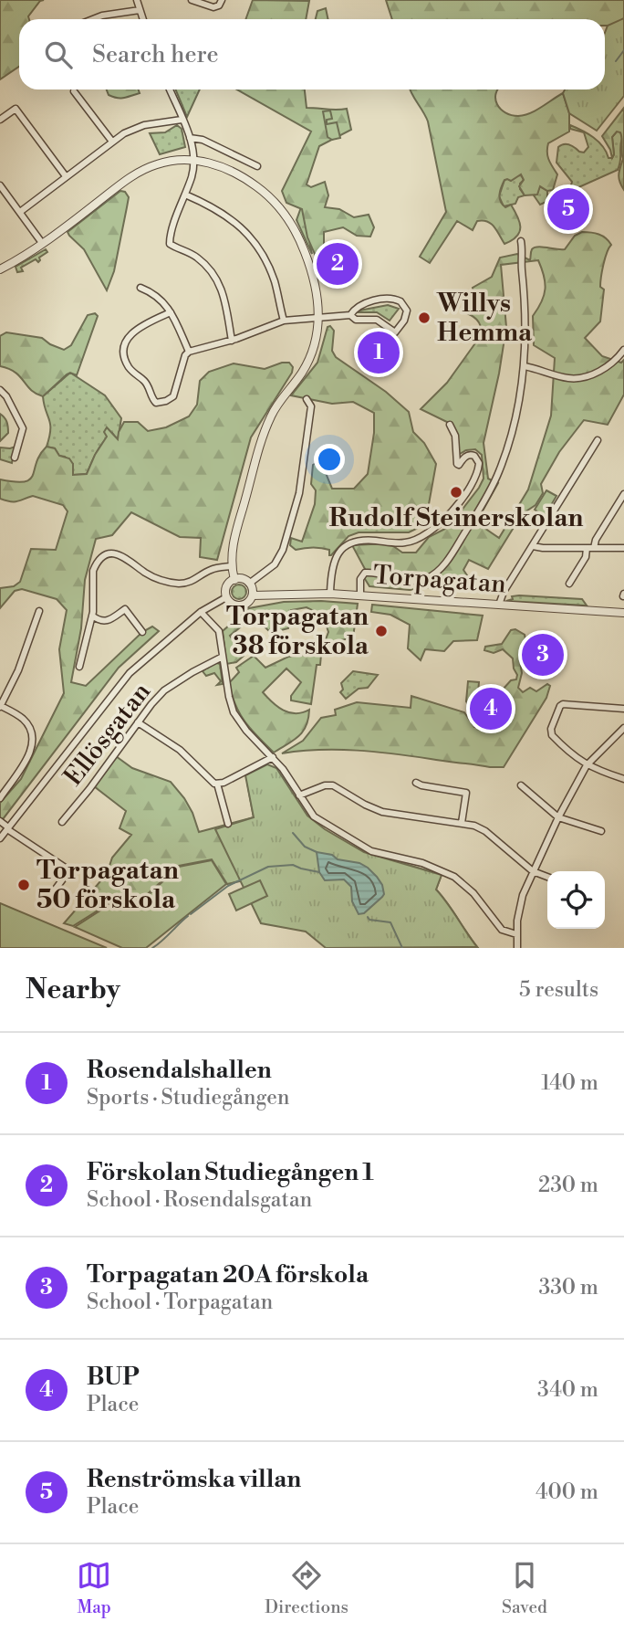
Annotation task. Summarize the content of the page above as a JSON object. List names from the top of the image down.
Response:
{
  "streets": {
    "street": ["Torpagatan", "Ellösgatan"]
  },
  "places": [
    "Willys Hemma",
    "Rudolf Steinerskolan",
    "Torpagatan 38 förskola",
    "Torpagatan 50 förskola"
  ],
  "page": {
    "search": "Search here",
    "pins": [
      "5",
      "2",
      "1",
      "3",
      "4"
    ],
    "heading": ["Nearby", "5 results"],
    "list": [
      {
        "mark": "1",
        "name": "Rosendalshallen",
        "note": "Sports · Studiegången",
        "value": "140 m"
      },
      {
        "mark": "2",
        "name": "Förskolan Studiegången 1",
        "note": "School · Rosendalsgatan",
        "value": "230 m"
      },
      {
        "mark": "3",
        "name": "Torpagatan 20A förskola",
        "note": "School · Torpagatan",
        "value": "330 m"
      },
      {
        "mark": "4",
        "name": "BUP",
        "note": "Place",
        "value": "340 m"
      },
      {
        "mark": "5",
        "name": "Renströmska villan",
        "note": "Place",
        "value": "400 m"
      }
    ],
    "nav": ["Map", "Directions", "Saved"]
  }
}
